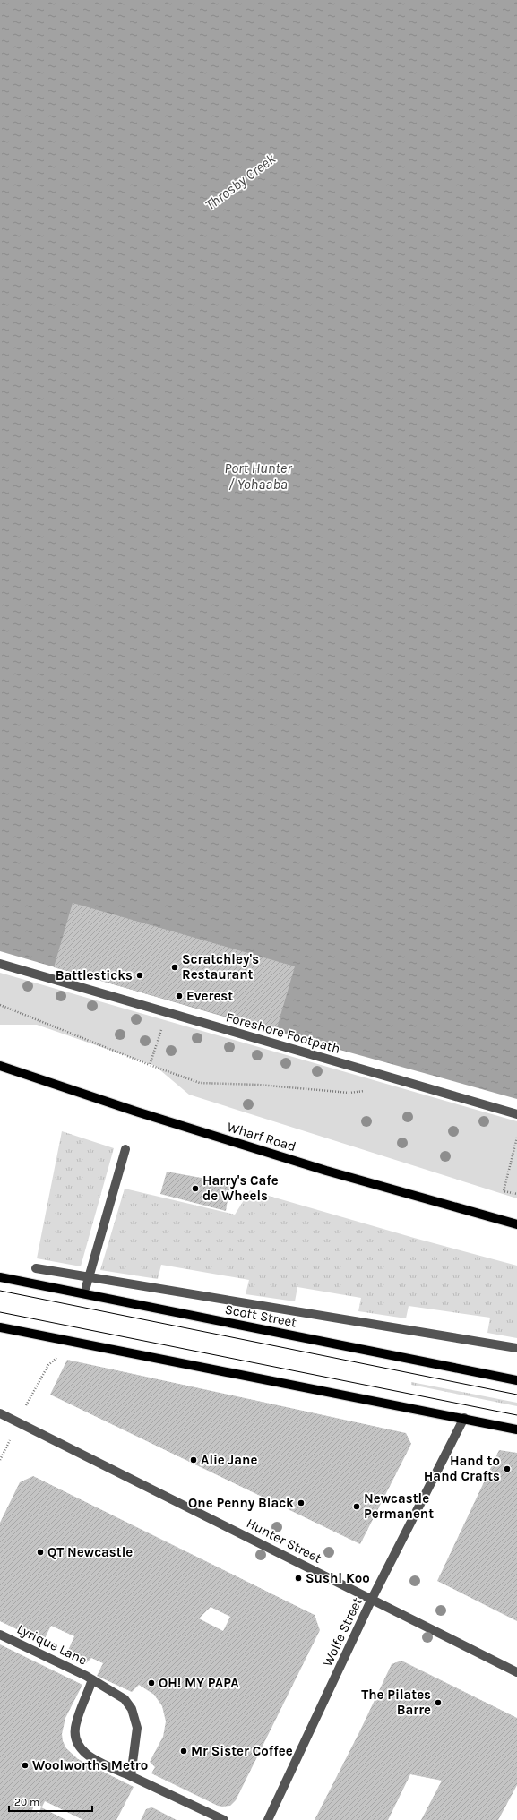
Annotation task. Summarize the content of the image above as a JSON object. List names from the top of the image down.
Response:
{
  "streets": {
    "main road": ["Wharf Road", "Scott Street"],
    "street": [
      "Foreshore Footpath",
      "Hunter Street",
      "Wolfe Street",
      "Lyrique Lane"
    ]
  },
  "crossings": [
    ["Hunter Street", "Wolfe Street"]
  ],
  "water": ["Throsby Creek", "Port Hunter / Yohaaba"],
  "places": [
    "Scratchley's Restaurant",
    "Battlesticks",
    "Everest",
    "Harry's Cafe de Wheels",
    "Alie Jane",
    "Hand to Hand Crafts",
    "One Penny Black",
    "Newcastle Permanent",
    "QT Newcastle",
    "Sushi Koo",
    "OH! MY PAPA",
    "The Pilates Barre",
    "Mr Sister Coffee",
    "Woolworths Metro"
  ],
  "scale_bar": "20 m"
}
